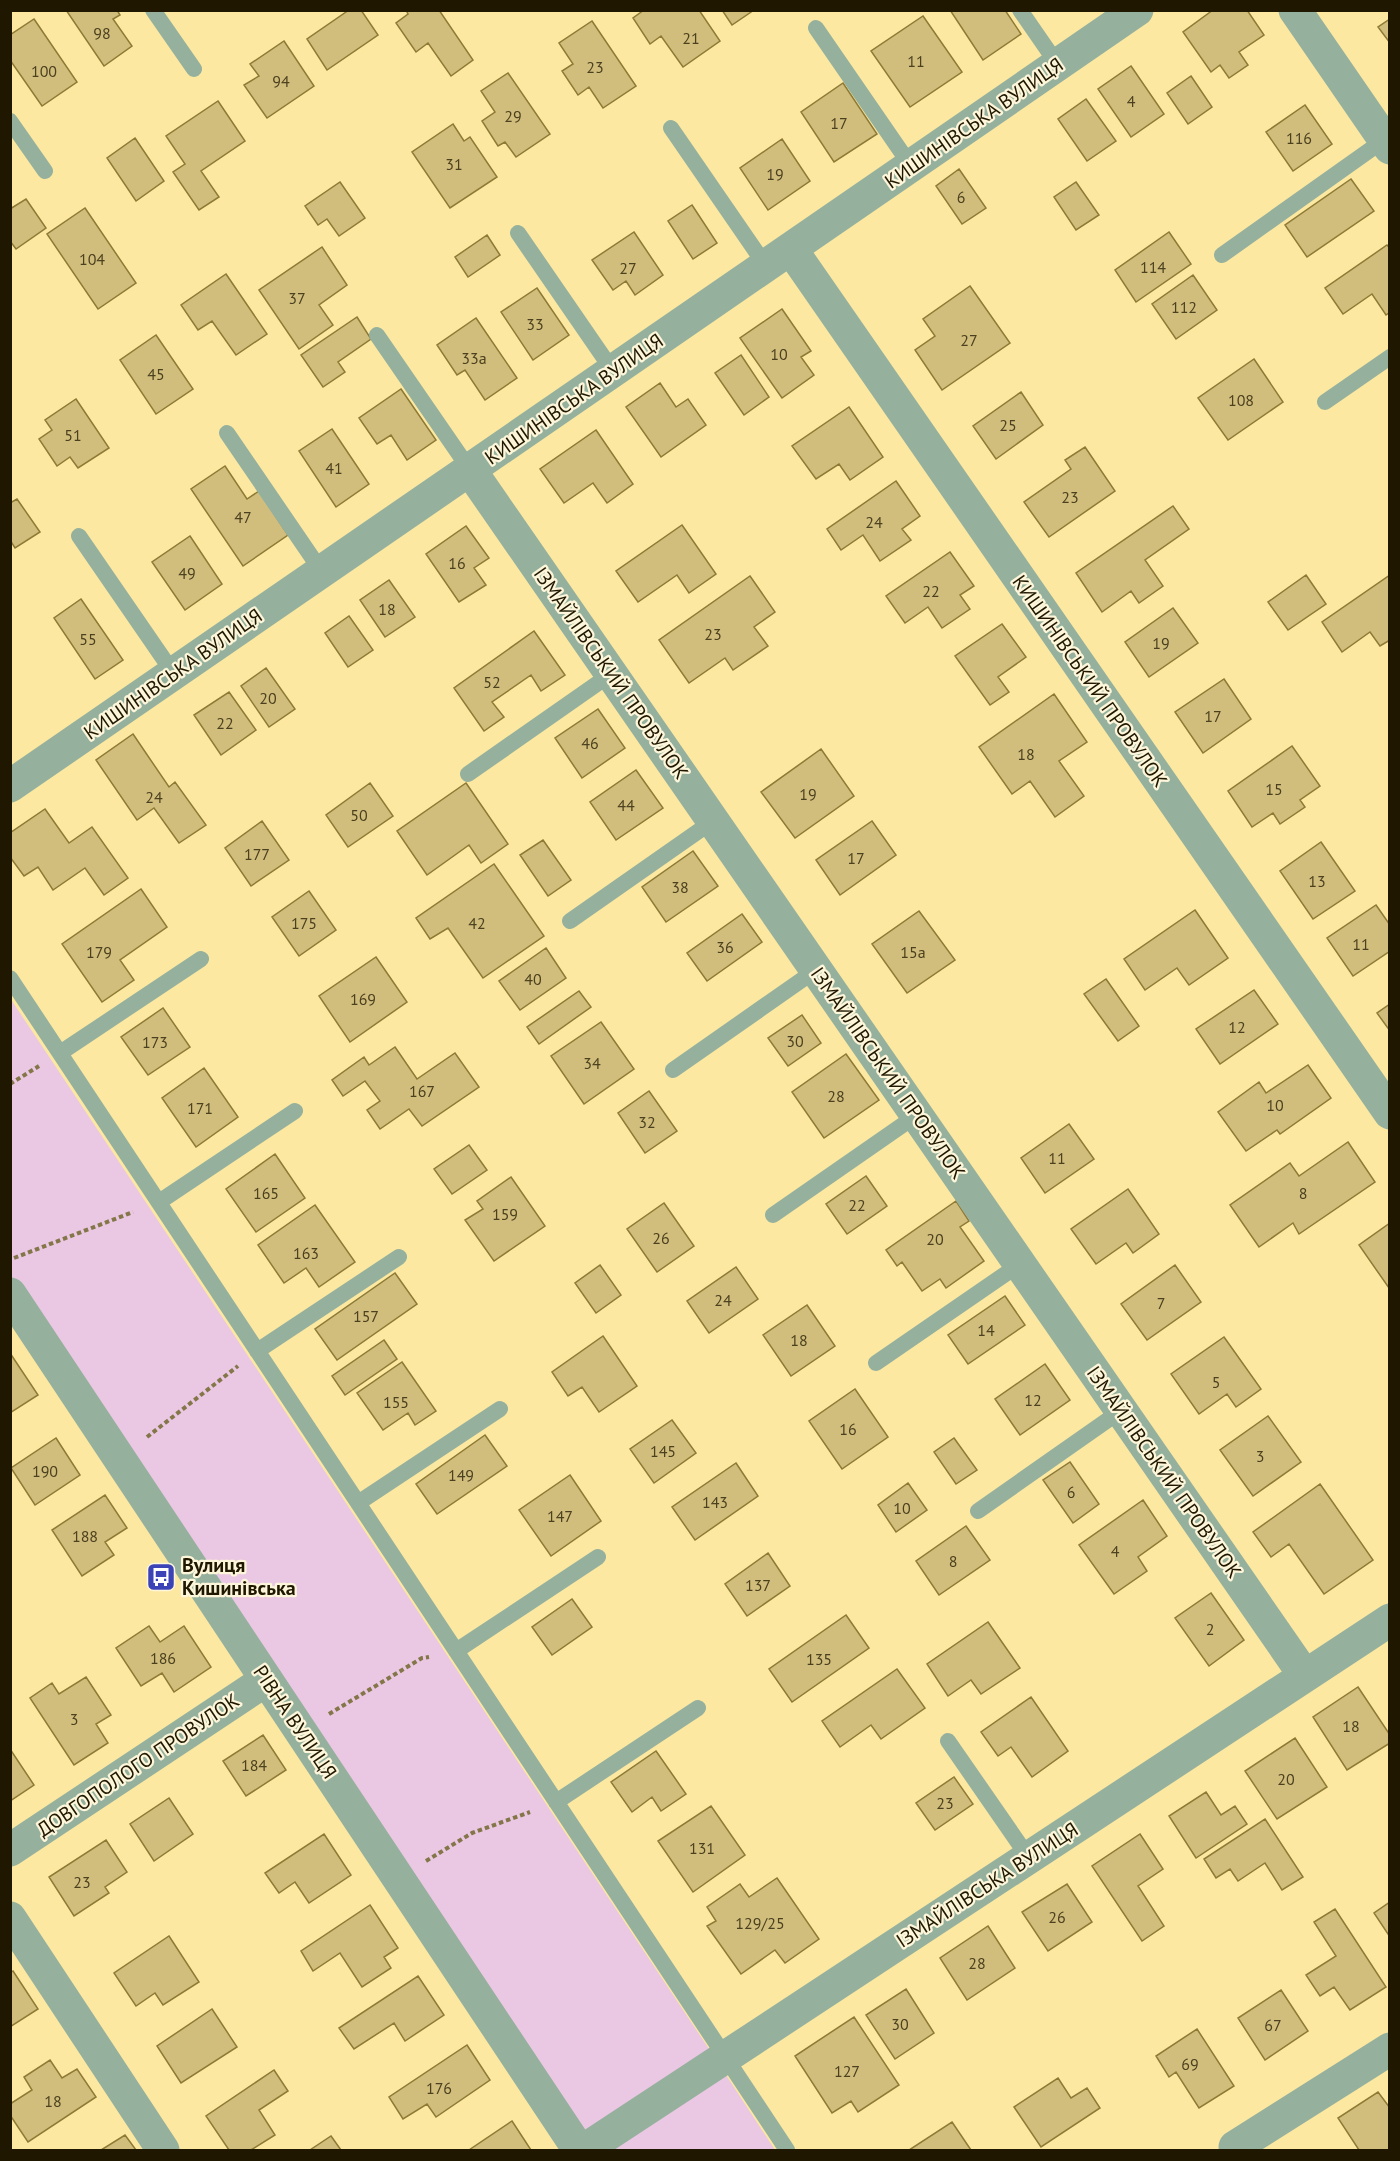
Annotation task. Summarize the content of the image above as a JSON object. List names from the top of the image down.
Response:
{
  "streets": {
    "street": [
      "КИШИНІВСЬКА ВУЛИЦЯ",
      "ІЗМАЙЛІВСЬКИЙ ПРОВУЛОК",
      "КИШИНІВСЬКИЙ ПРОВУЛОК",
      "РІВНА ВУЛИЦЯ",
      "ДОВГОПОЛОГО ПРОВУЛОК",
      "ІЗМАЙЛІВСЬКА ВУЛИЦЯ"
    ]
  },
  "crossings": [
    ["КИШИНІВСЬКА ВУЛИЦЯ", "ІЗМАЙЛІВСЬКИЙ ПРОВУЛОК"],
    ["КИШИНІВСЬКА ВУЛИЦЯ", "КИШИНІВСЬКИЙ ПРОВУЛОК"],
    ["ІЗМАЙЛІВСЬКИЙ ПРОВУЛОК", "ІЗМАЙЛІВСЬКА ВУЛИЦЯ"],
    ["РІВНА ВУЛИЦЯ", "ДОВГОПОЛОГО ПРОВУЛОК"]
  ],
  "places": {
    "bus stop": ["Вулиця Кишинівська"]
  },
  "house_numbers": [
    "98",
    "21",
    "11",
    "23",
    "100",
    "94",
    "4",
    "29",
    "17",
    "116",
    "31",
    "19",
    "6",
    "104",
    "114",
    "27",
    "37",
    "112",
    "33",
    "27",
    "10",
    "33а",
    "45",
    "108",
    "25",
    "51",
    "41",
    "23",
    "47",
    "24",
    "16",
    "49",
    "22",
    "18",
    "23",
    "55",
    "19",
    "52",
    "20",
    "17",
    "22",
    "46",
    "18",
    "15",
    "19",
    "24",
    "44",
    "50",
    "177",
    "17",
    "13",
    "38",
    "175",
    "42",
    "11",
    "36",
    "179",
    "15а",
    "40",
    "169",
    "12",
    "30",
    "173",
    "34",
    "167",
    "28",
    "10",
    "171",
    "32",
    "11",
    "165",
    "8",
    "22",
    "159",
    "26",
    "20",
    "163",
    "24",
    "7",
    "157",
    "14",
    "18",
    "5",
    "12",
    "155",
    "16",
    "145",
    "3",
    "190",
    "149",
    "6",
    "143",
    "10",
    "147",
    "188",
    "4",
    "8",
    "137",
    "2",
    "186",
    "135",
    "3",
    "18",
    "184",
    "20",
    "23",
    "131",
    "23",
    "26",
    "129/25",
    "28",
    "30",
    "67",
    "69",
    "127",
    "176",
    "18"
  ]
}
